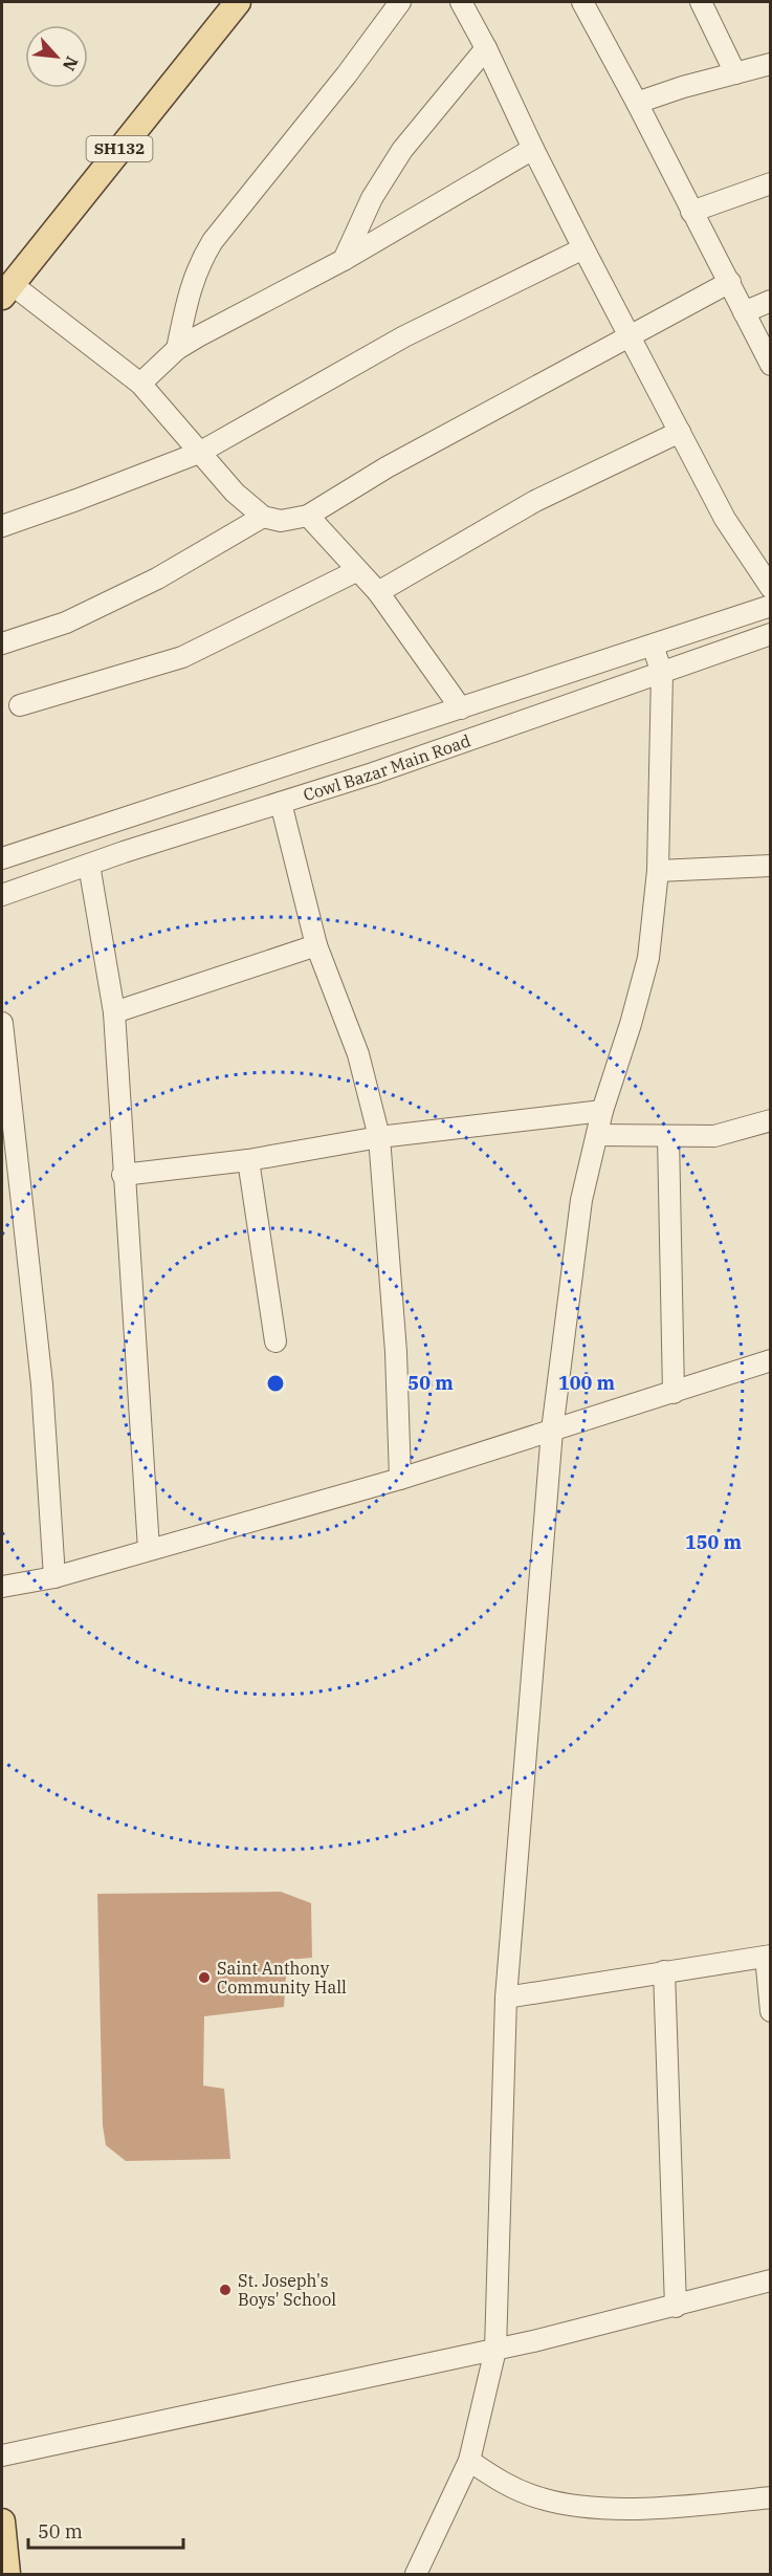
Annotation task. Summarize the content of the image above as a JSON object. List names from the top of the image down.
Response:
{
  "streets": {
    "main road": ["SH132"],
    "street": ["Cowl Bazar Main Road"]
  },
  "places": ["Saint Anthony Community Hall", "St. Joseph's Boys' School"],
  "scale_bar": "50 m",
  "north": "bottom right",
  "rings": ["50 m", "100 m", "150 m"]
}
